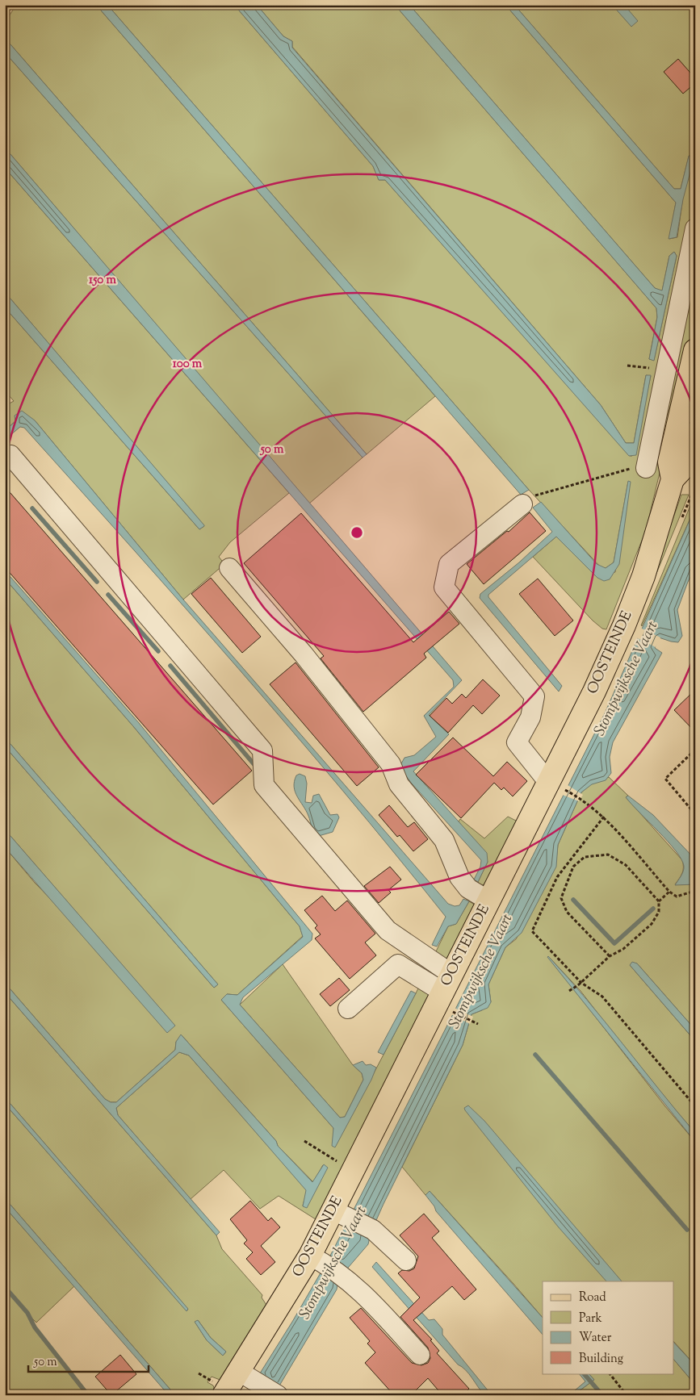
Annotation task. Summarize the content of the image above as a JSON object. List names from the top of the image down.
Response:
{
  "streets": {
    "main road": ["OOSTEINDE"]
  },
  "water": ["Stompwijksche Vaart"],
  "legend": [
    "Road",
    "Park",
    "Water",
    "Building"
  ],
  "scale_bar": "50 m",
  "rings": ["150 m", "100 m", "50 m"]
}
